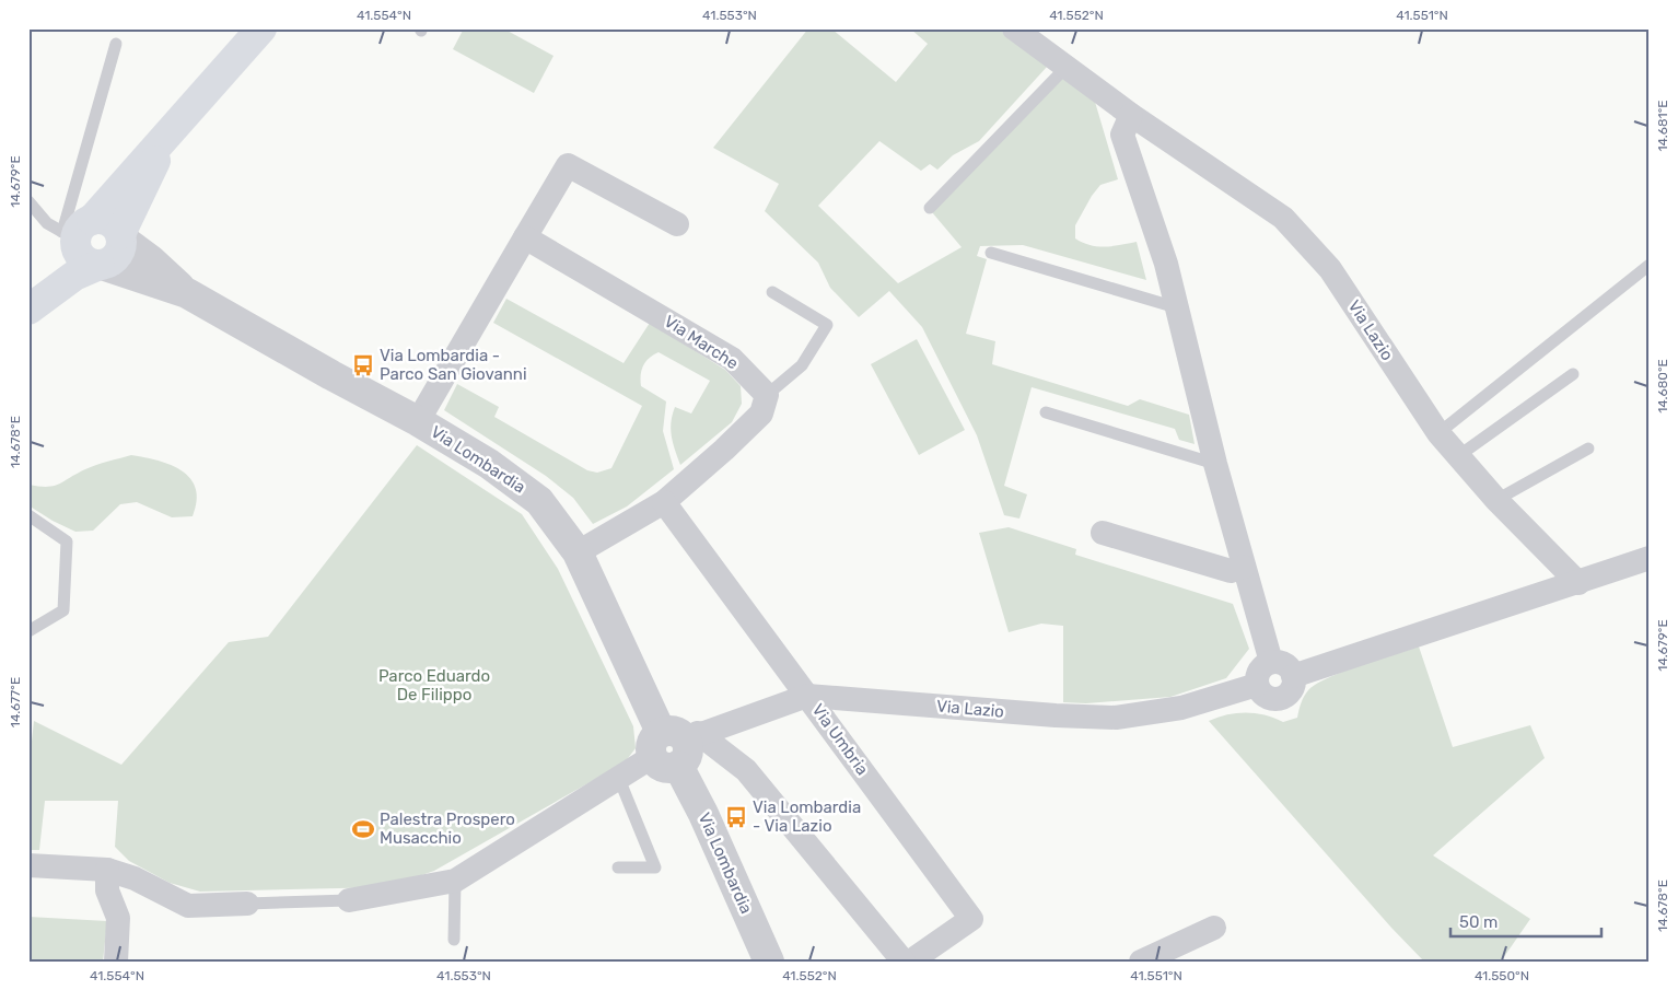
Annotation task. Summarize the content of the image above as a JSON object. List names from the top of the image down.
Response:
{
  "streets": {
    "street": [
      "Via Lazio",
      "Via Marche",
      "Via Lombardia",
      "Via Umbria"
    ]
  },
  "crossings": [
    ["Via Lazio", "Via Lombardia"],
    ["Via Lazio", "Via Umbria"]
  ],
  "parks": ["Parco Eduardo De Filippo"],
  "places": {
    "bus stop": ["Via Lombardia - Parco San Giovanni", "Via Lombardia - Via Lazio"],
    "sports": ["Palestra Prospero Musacchio"]
  },
  "scale_bar": "50 m",
  "coordinates": [
    "41.554°N",
    "41.553°N",
    "41.552°N",
    "41.551°N",
    "14.681°E",
    "14.679°E",
    "14.680°E",
    "14.678°E",
    "14.677°E",
    "41.550°N"
  ]
}
